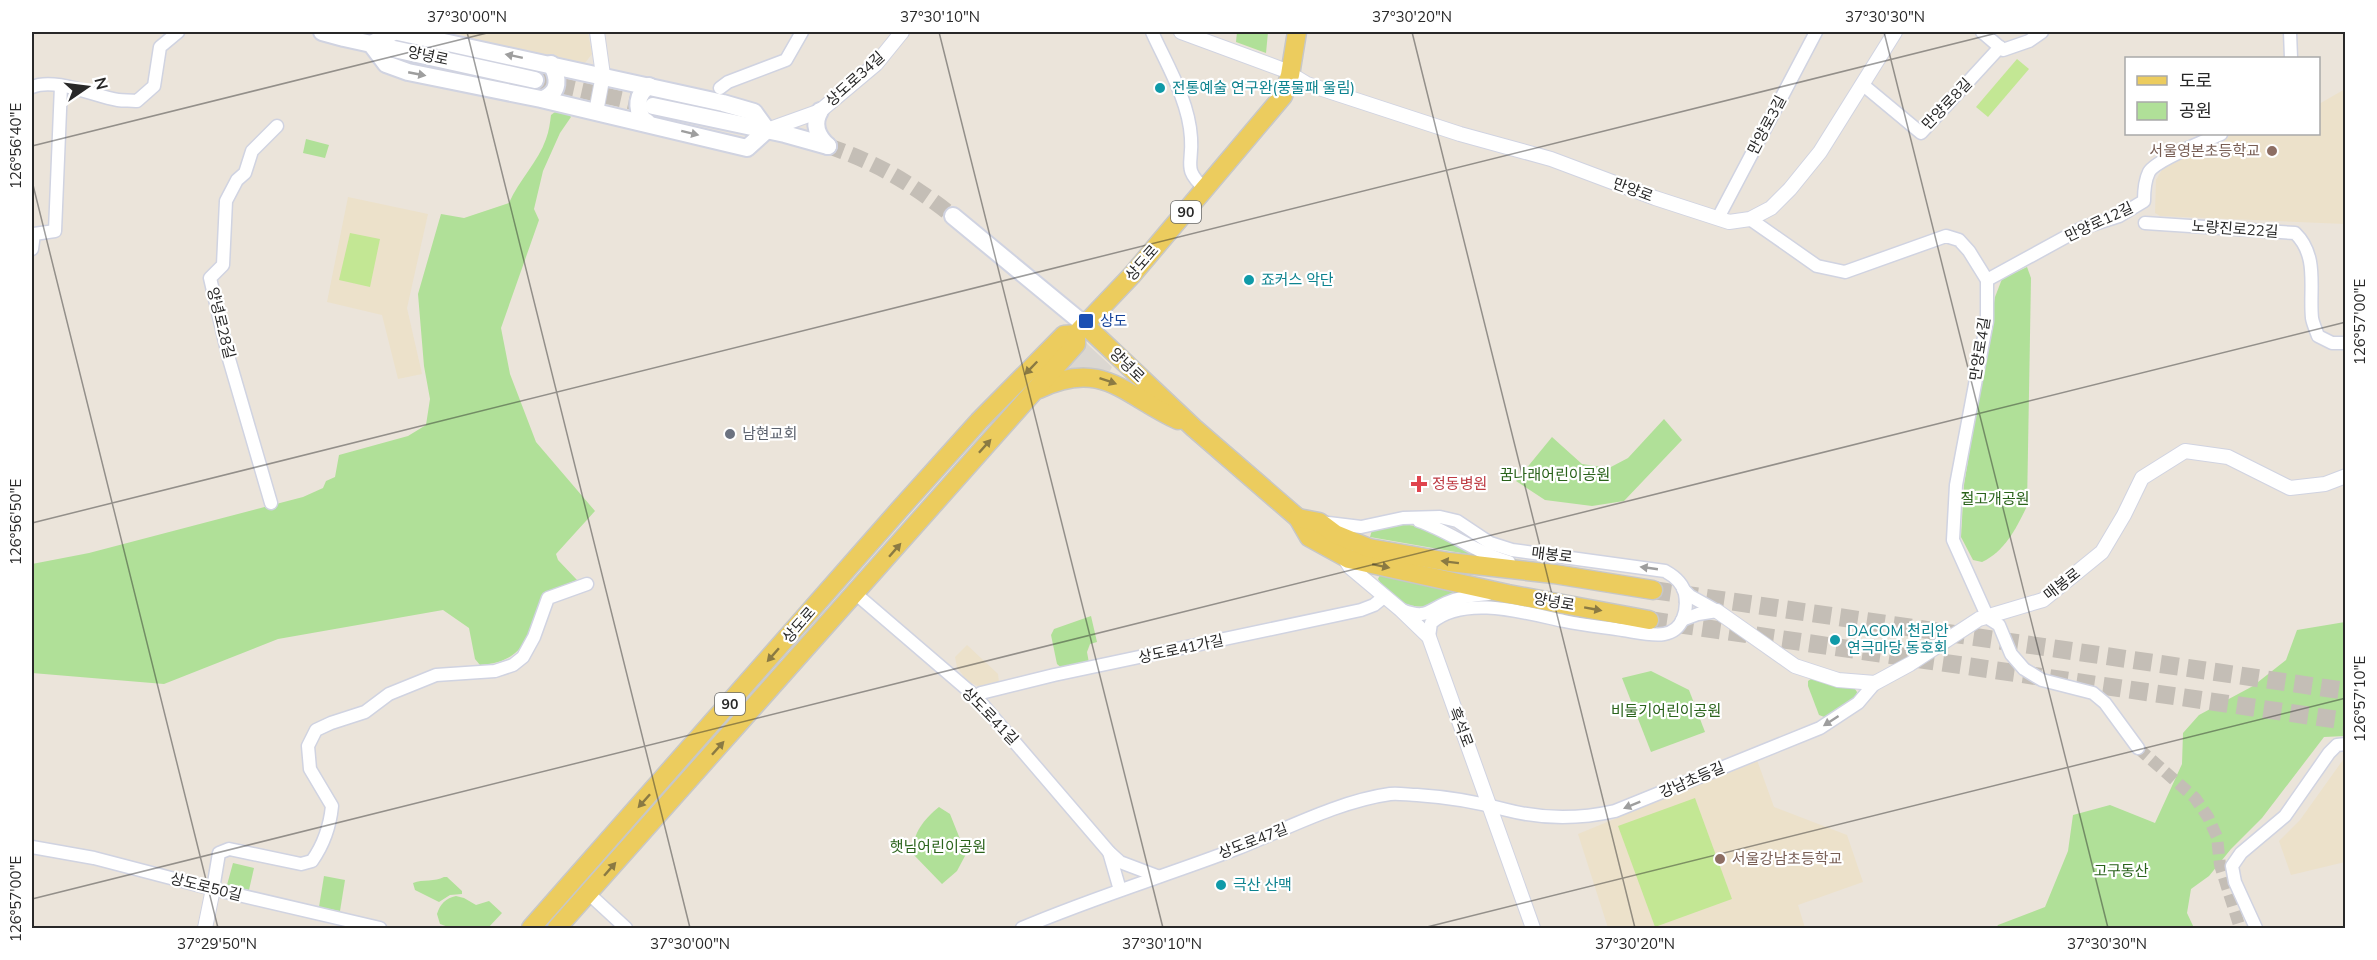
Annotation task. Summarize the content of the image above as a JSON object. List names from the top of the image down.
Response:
{
  "streets": {
    "main road": ["양녕로", "90", "상도로"],
    "street": [
      "상도로34길",
      "만양로8길",
      "만양로3길",
      "만양로",
      "만양로12길",
      "노량진로22길",
      "양녕로28길",
      "만양로4길",
      "매봉로",
      "상도로41가길",
      "상도로41길",
      "흑석로",
      "강남초등길",
      "상도로47길",
      "상도로50길"
    ]
  },
  "crossings": [
    ["양녕로", "상도로"],
    ["양녕로", "매봉로"],
    ["양녕로", "흑석로"],
    ["만양로3길", "만양로"],
    ["만양로", "상도로"],
    ["만양로12길", "만양로4길"],
    ["상도로", "상도로41길"],
    ["만양로4길", "매봉로"],
    ["매봉로", "강남초등길"],
    ["상도로41가길", "상도로41길"],
    ["상도로41가길", "흑석로"],
    ["상도로41길", "상도로47길"],
    ["흑석로", "강남초등길"],
    ["흑석로", "상도로47길"],
    ["강남초등길", "상도로47길"]
  ],
  "one_way": ["강남초등길"],
  "parks": [
    "꿈나래어린이공원",
    "절고개공원",
    "비둘기어린이공원",
    "햇님어린이공원",
    "고구동산"
  ],
  "places": {
    "other": [
      "전통예술 연구완(풍물패 울림)",
      "서울영본초등학교",
      "죠커스 악단",
      "남현교회",
      "DACOM 천리안 연극마당 동호회",
      "서울강남초등학교",
      "극산 산맥"
    ],
    "transit": ["상도"],
    "health": ["정동병원"]
  },
  "legend": ["도로", "공원"],
  "north": "right",
  "coordinates": [
    "37°30'00\"N",
    "37°30'10\"N",
    "37°30'20\"N",
    "37°30'30\"N",
    "126°56'40\"E",
    "126°57'00\"E",
    "126°56'50\"E",
    "126°57'10\"E",
    "37°29'50\"N"
  ]
}
